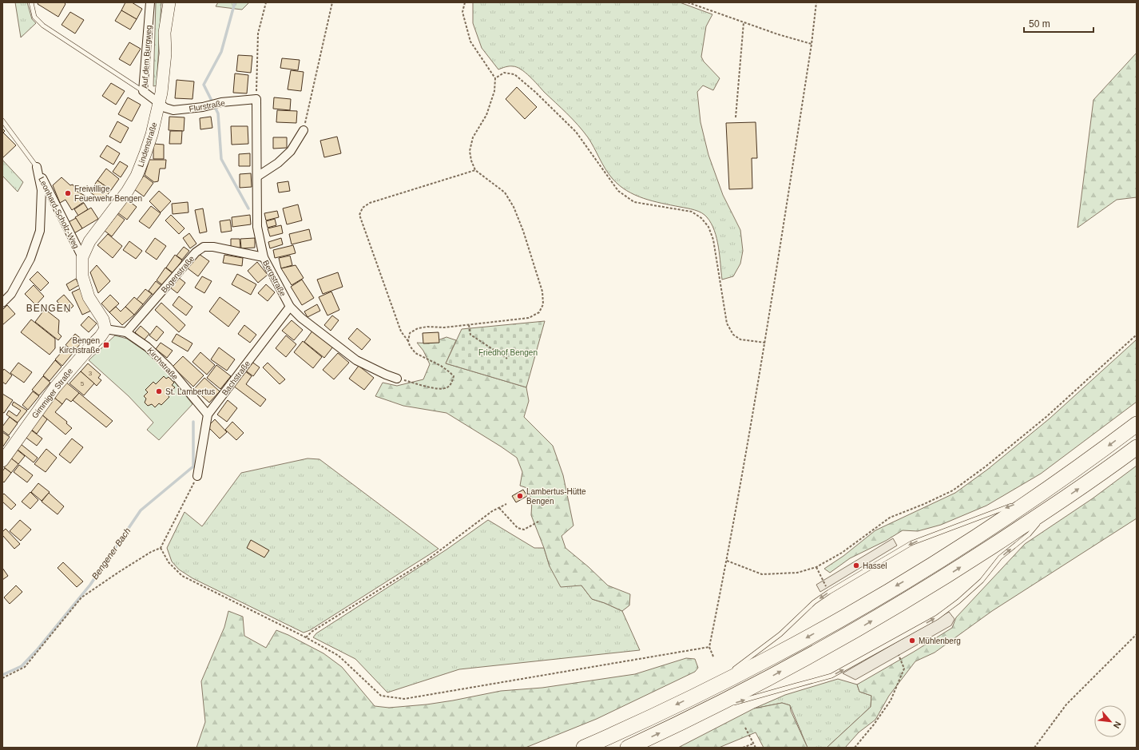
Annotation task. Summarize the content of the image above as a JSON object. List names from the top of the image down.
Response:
{
  "streets": {
    "street": [
      "Auf dem Burgweg",
      "Flurstraße",
      "Lindenstraße",
      "Leonhard-Scholz-Weg",
      "Bogenstraße",
      "Bergstraße",
      "Kirchstraße",
      "Bachstraße",
      "Gimmiger Straße"
    ]
  },
  "crossings": [
    ["Auf dem Burgweg", "Flurstraße"],
    ["Auf dem Burgweg", "Lindenstraße"],
    ["Flurstraße", "Lindenstraße"],
    ["Flurstraße", "Bergstraße"],
    ["Lindenstraße", "Leonhard-Scholz-Weg"],
    ["Lindenstraße", "Gimmiger Straße"],
    ["Bogenstraße", "Bergstraße"],
    ["Bogenstraße", "Kirchstraße"],
    ["Bergstraße", "Bachstraße"],
    ["Kirchstraße", "Bachstraße"]
  ],
  "districts": ["BENGEN"],
  "water": ["Bengener Bach"],
  "parks": ["Friedhof Bengen"],
  "places": {
    "other": [
      "Freiwillige Feuerwehr Bengen",
      "St. Lambertus",
      "Lambertus-Hütte Bengen",
      "Hassel",
      "Mühlenberg"
    ],
    "transit": ["Bengen Kirchstraße"]
  },
  "house_numbers": ["3", "5"],
  "scale_bar": "50 m",
  "north": "bottom right"
}
